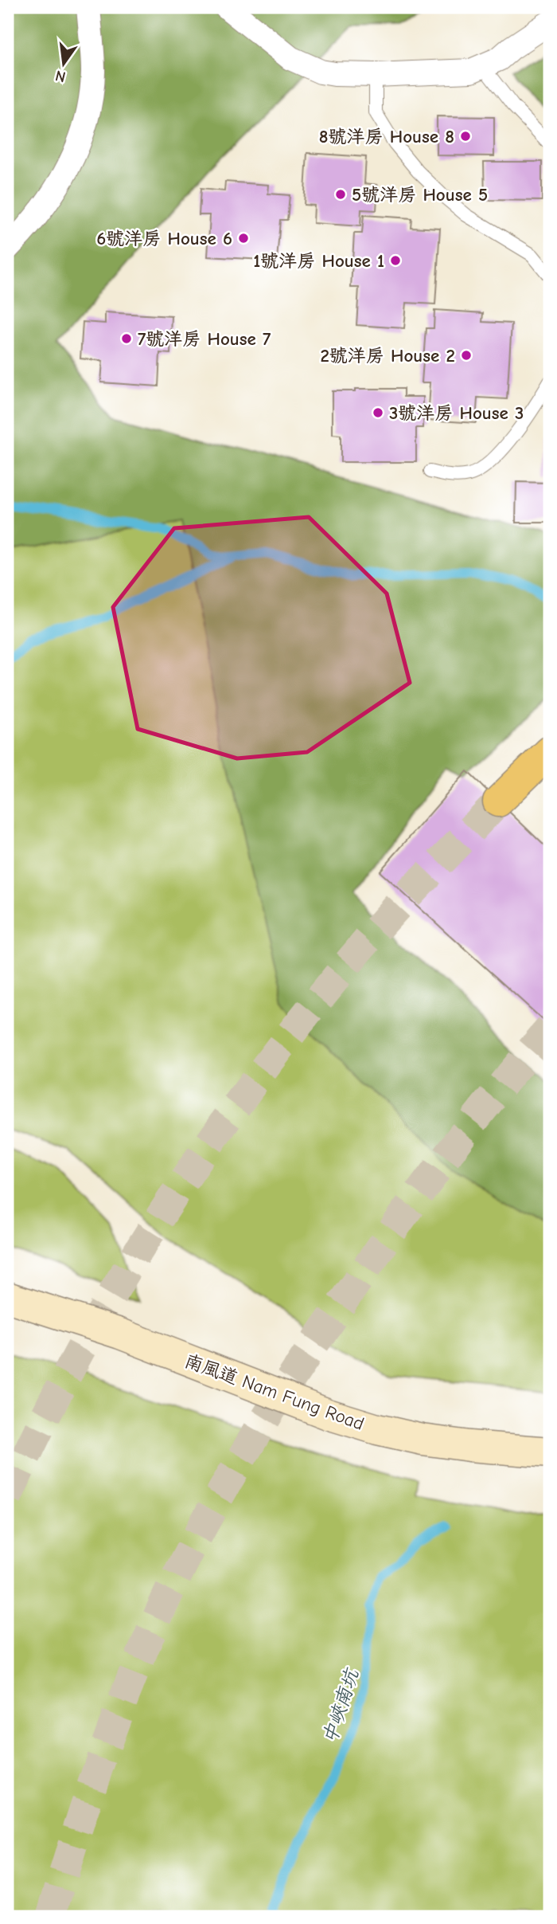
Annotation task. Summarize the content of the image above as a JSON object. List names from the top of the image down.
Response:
{
  "streets": {
    "main road": ["南風道 Nam Fung Road"]
  },
  "water": ["中峽南坑"],
  "places": [
    "8號洋房 House 8",
    "5號洋房 House 5",
    "6號洋房 House 6",
    "1號洋房 House 1",
    "7號洋房 House 7",
    "2號洋房 House 2",
    "3號洋房 House 3"
  ],
  "north": "bottom"
}
